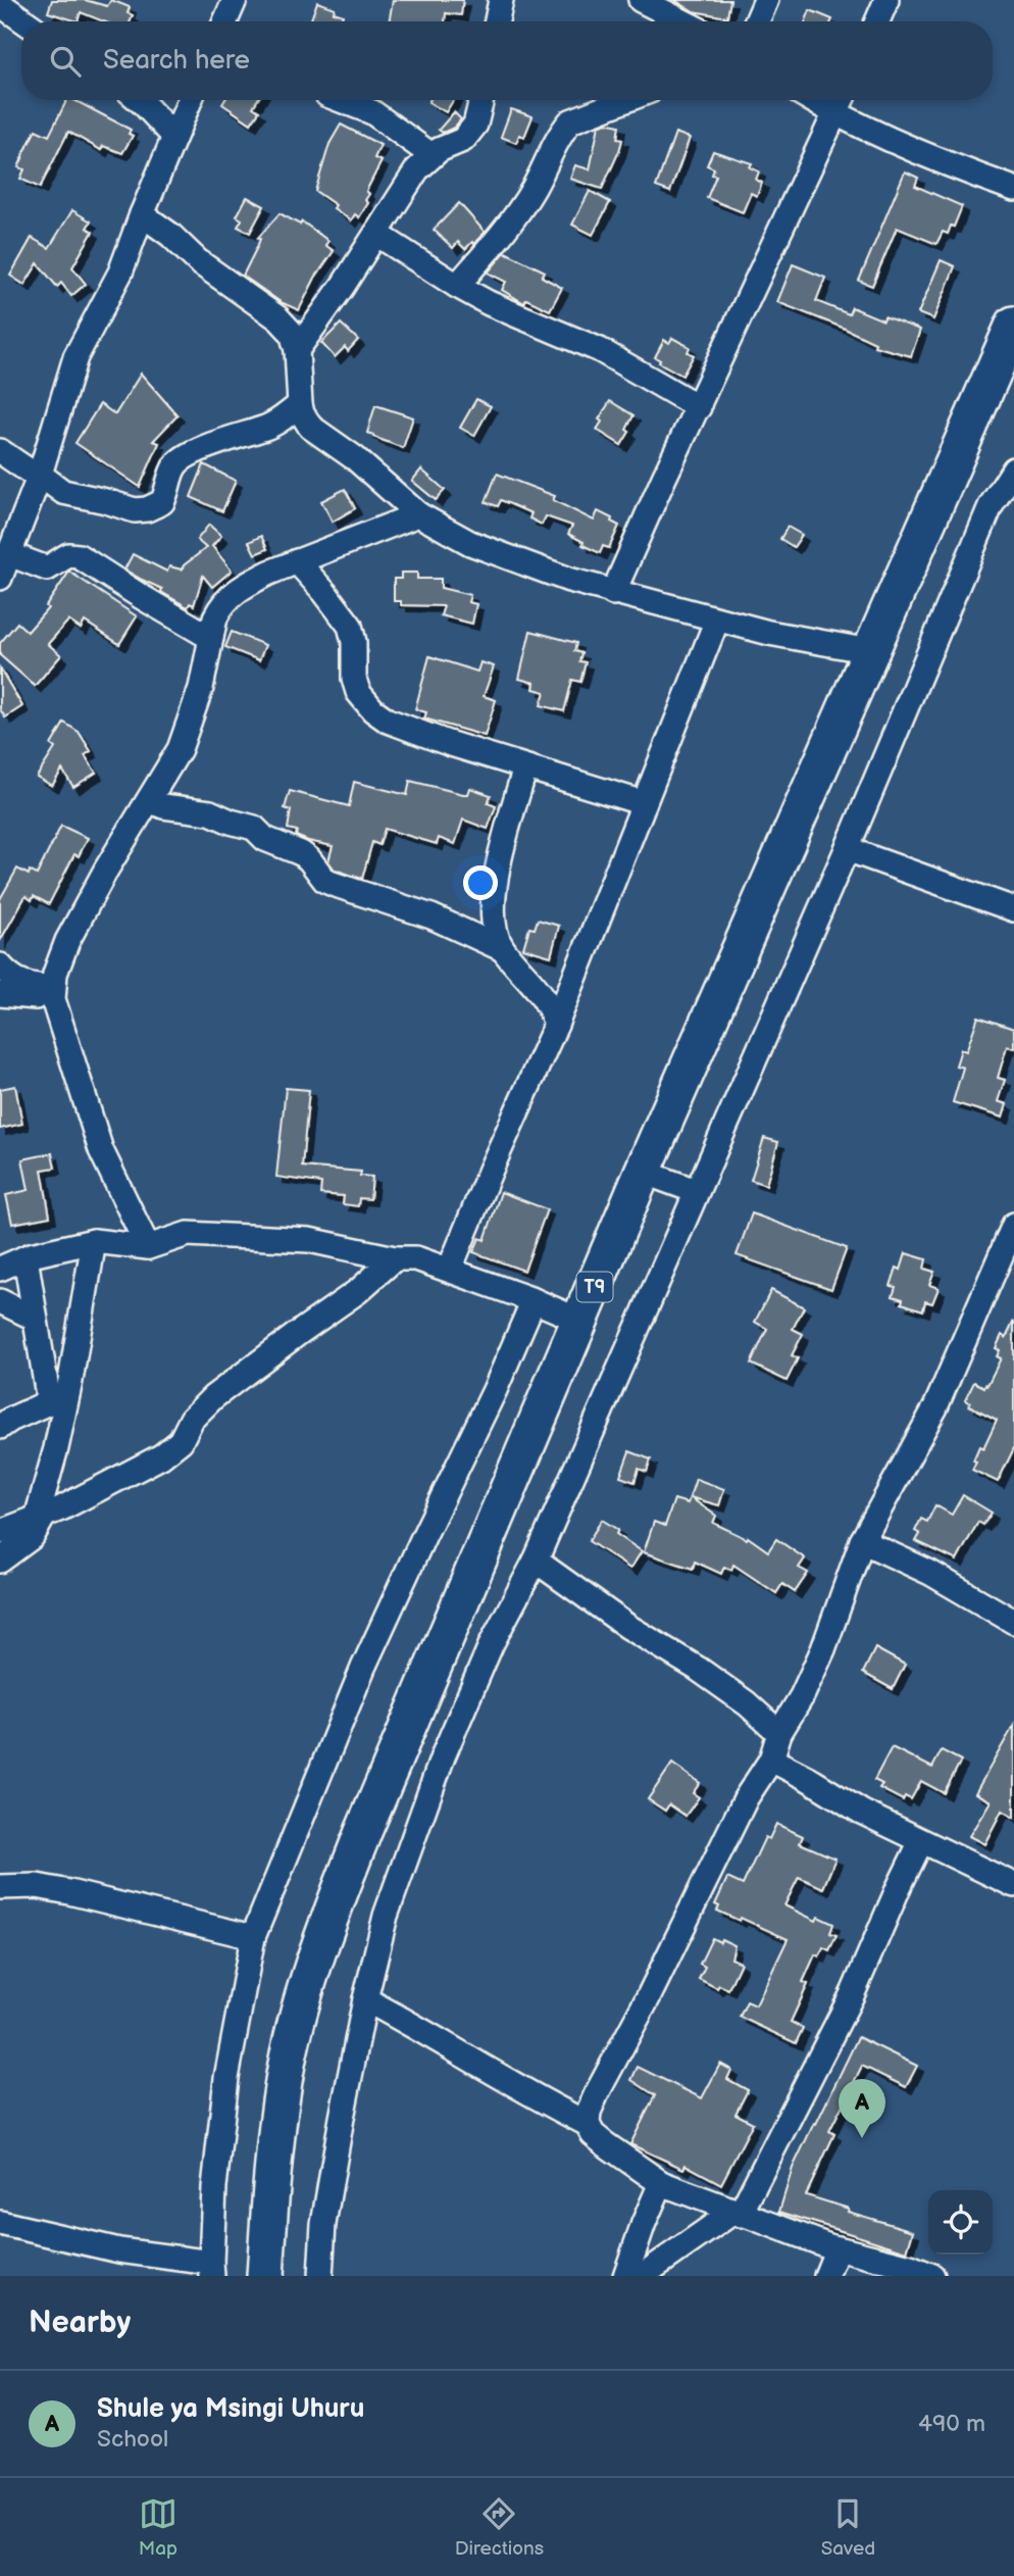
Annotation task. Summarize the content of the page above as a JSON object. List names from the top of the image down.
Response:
{
  "streets": {
    "highway": ["T9"]
  },
  "page": {
    "search": "Search here",
    "pins": "A",
    "heading": "Nearby",
    "list": [
      {
        "mark": "A",
        "name": "Shule ya Msingi Uhuru",
        "note": "School",
        "value": "490 m"
      }
    ],
    "nav": ["Map", "Directions", "Saved"]
  }
}
